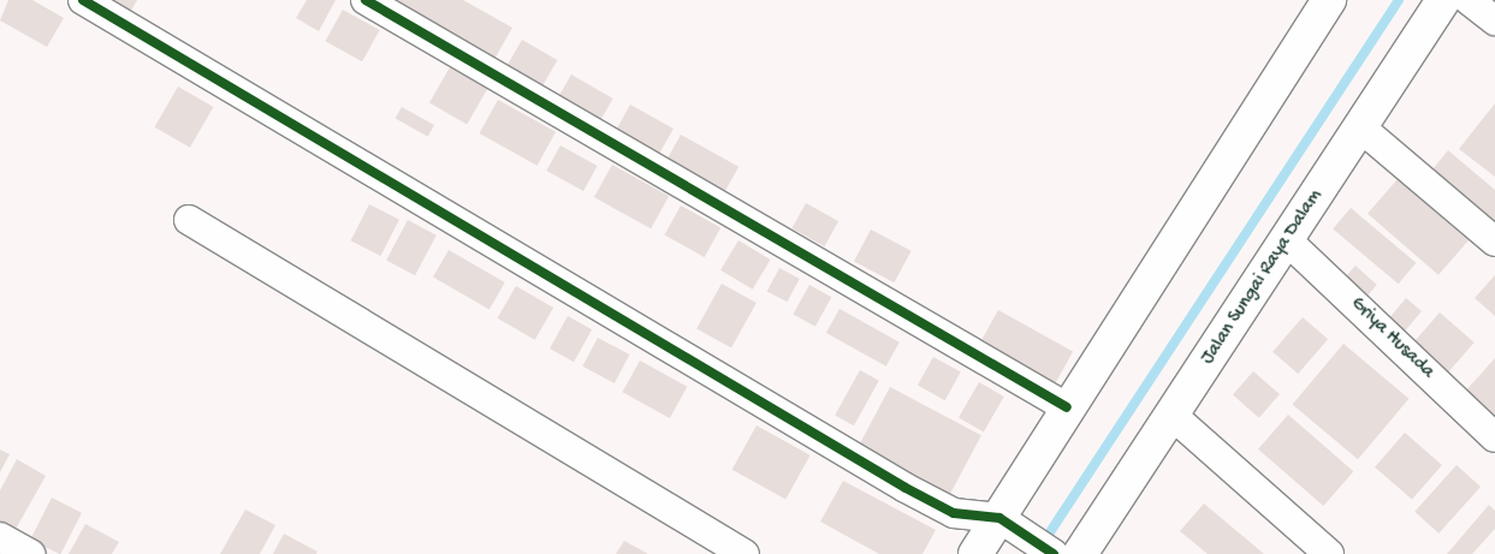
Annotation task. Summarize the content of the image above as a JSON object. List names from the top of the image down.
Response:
{
  "streets": {
    "street": ["Jalan Sungai Raya Dalam", "Griya Husada"]
  },
  "crossings": [
    ["Jalan Sungai Raya Dalam", "Griya Husada"]
  ]
}
